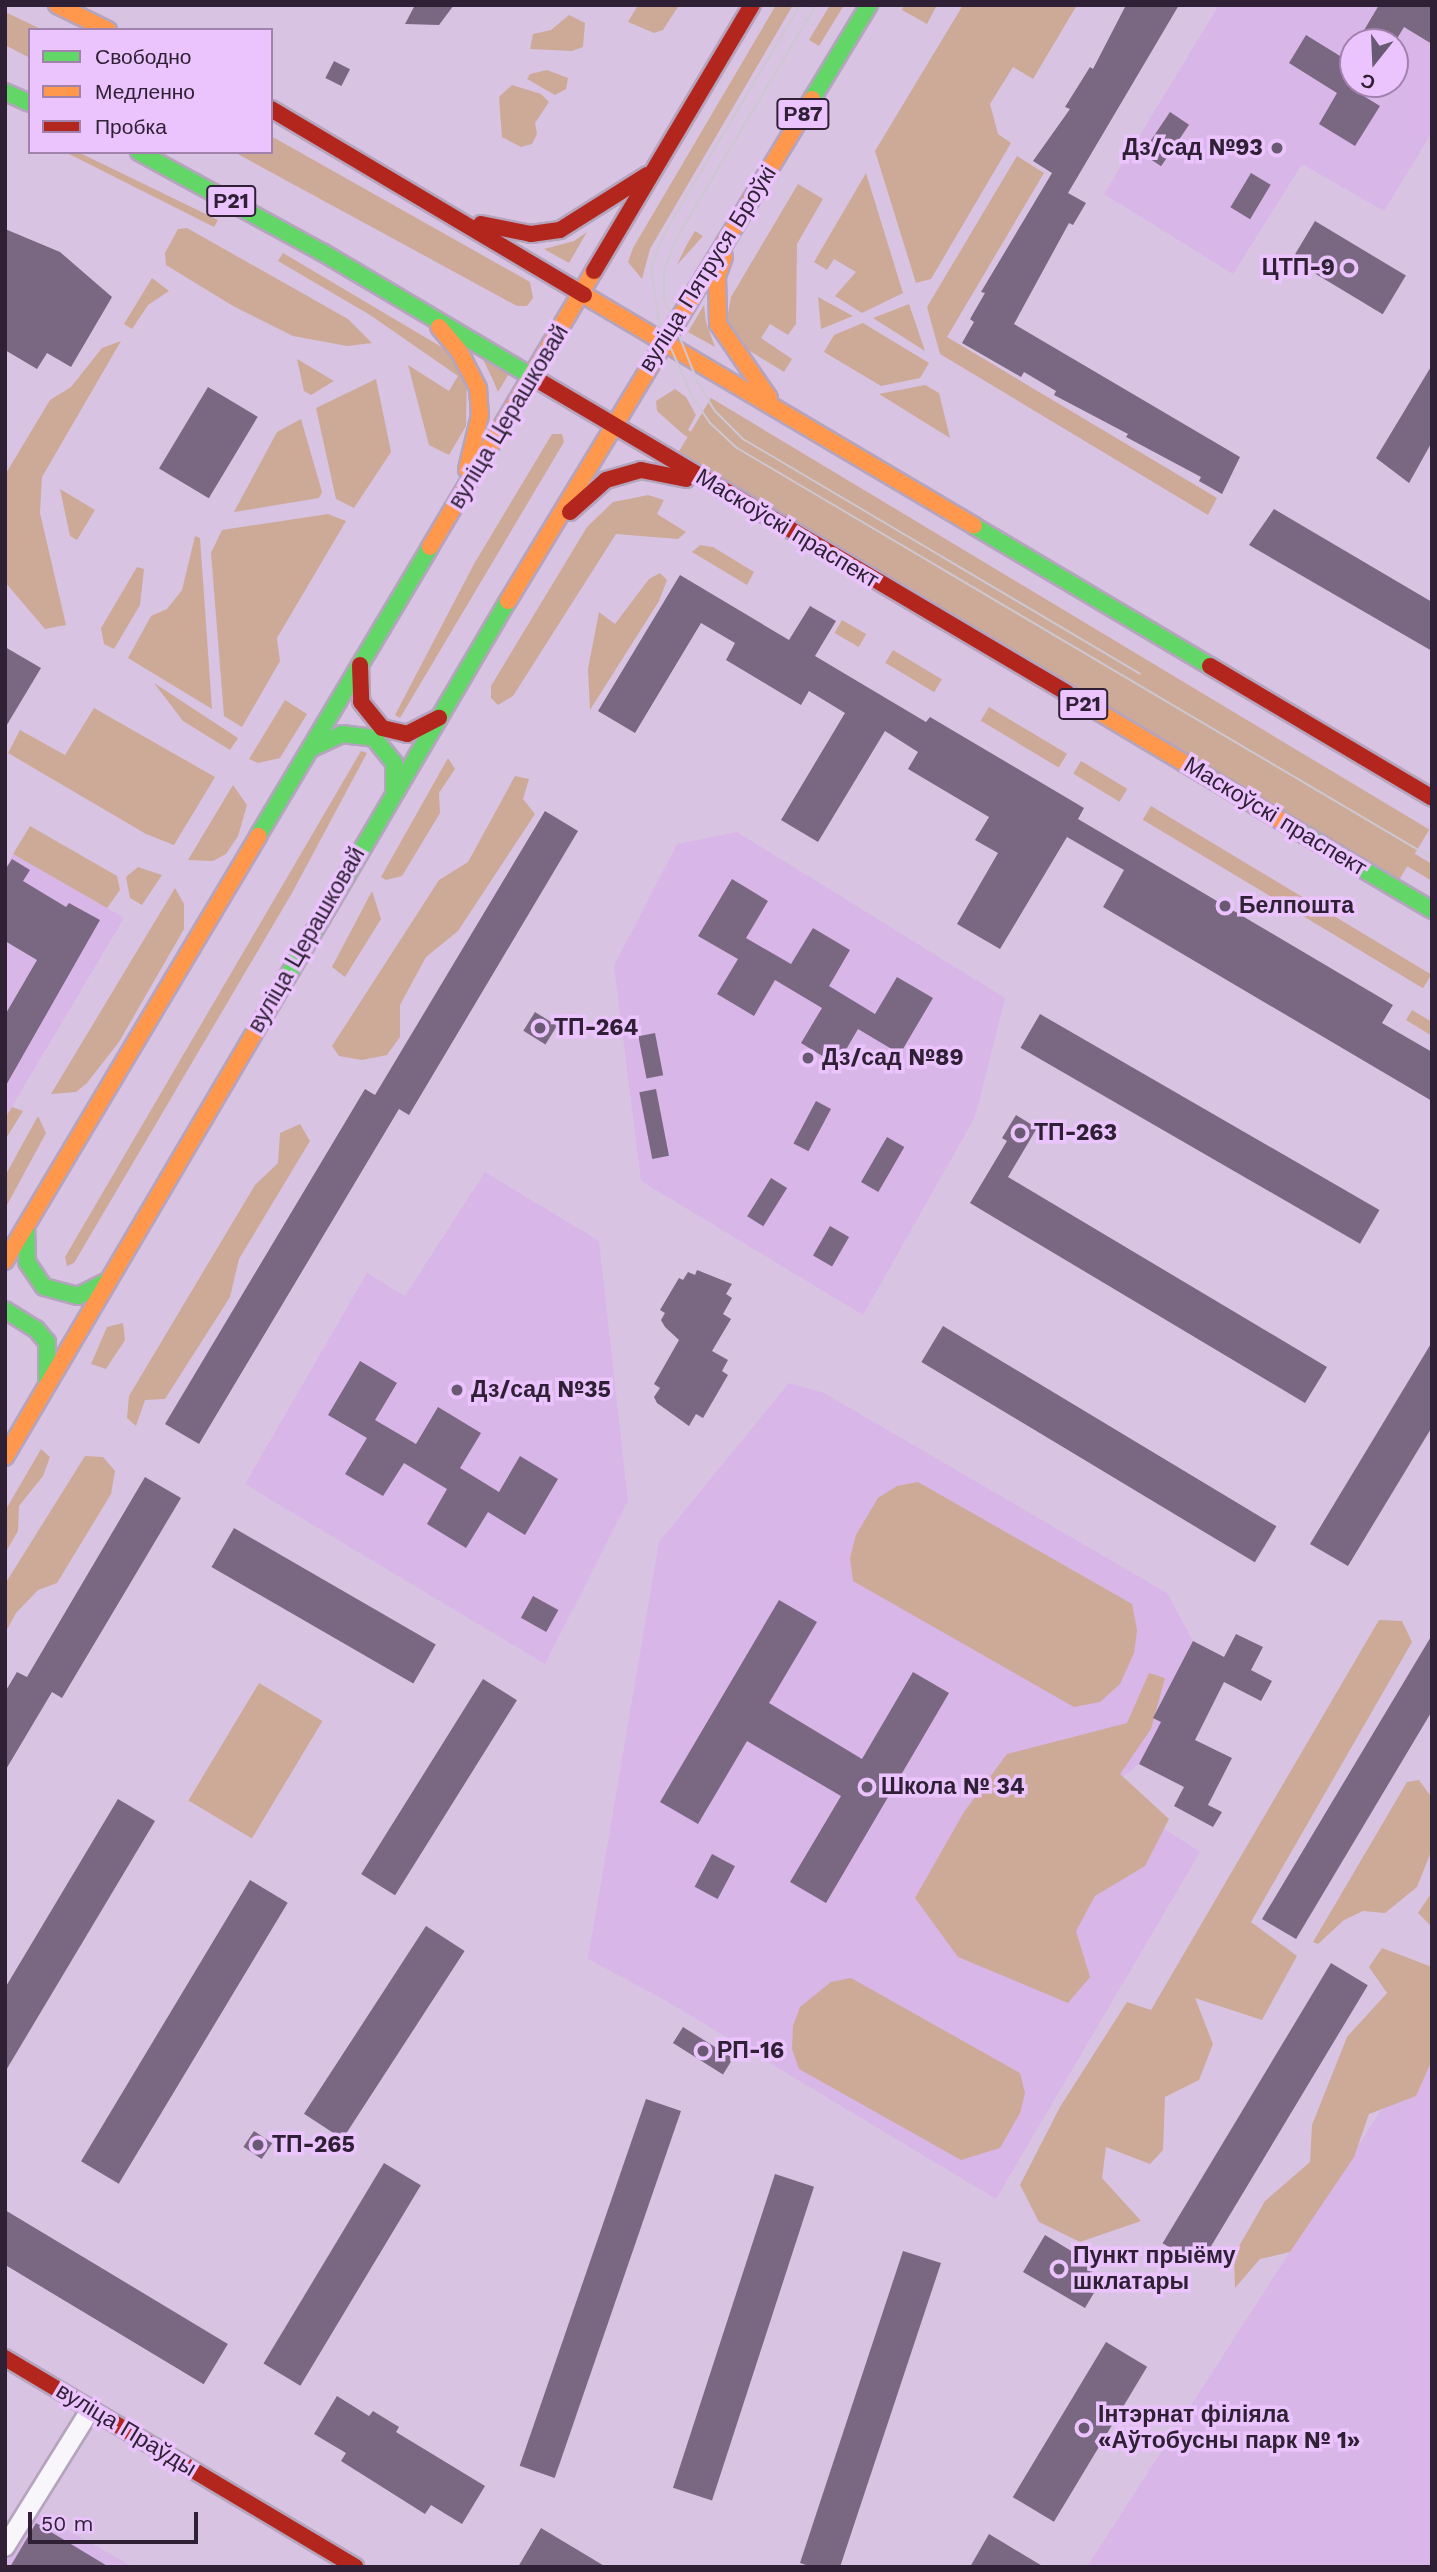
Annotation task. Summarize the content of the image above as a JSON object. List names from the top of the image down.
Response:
{
  "streets": {
    "main road": [
      "Р87",
      "Р21",
      "вуліца Пятруся Броўкі",
      "вуліца Церашковай",
      "Маскоўскі праспект",
      "вуліца Праўды"
    ]
  },
  "crossings": [
    ["Р87", "вуліца Пятруся Броўкі"],
    ["вуліца Пятруся Броўкі", "вуліца Церашковай"],
    ["вуліца Пятруся Броўкі", "Маскоўскі праспект"],
    ["вуліца Церашковай", "Маскоўскі праспект"]
  ],
  "places": [
    "Дз/сад №93",
    "ЦТП-9",
    "Белпошта",
    "ТП-264",
    "Дз/сад №89",
    "ТП-263",
    "Дз/сад №35",
    "Школа № 34",
    "РП-16",
    "ТП-265",
    "Пункт прыёму шклатары",
    "Інтэрнат філіяла «Аўтобусны парк № 1»"
  ],
  "legend": ["Свободно", "Медленно", "Пробка"],
  "scale_bar": "50 m",
  "north": "bottom"
}
